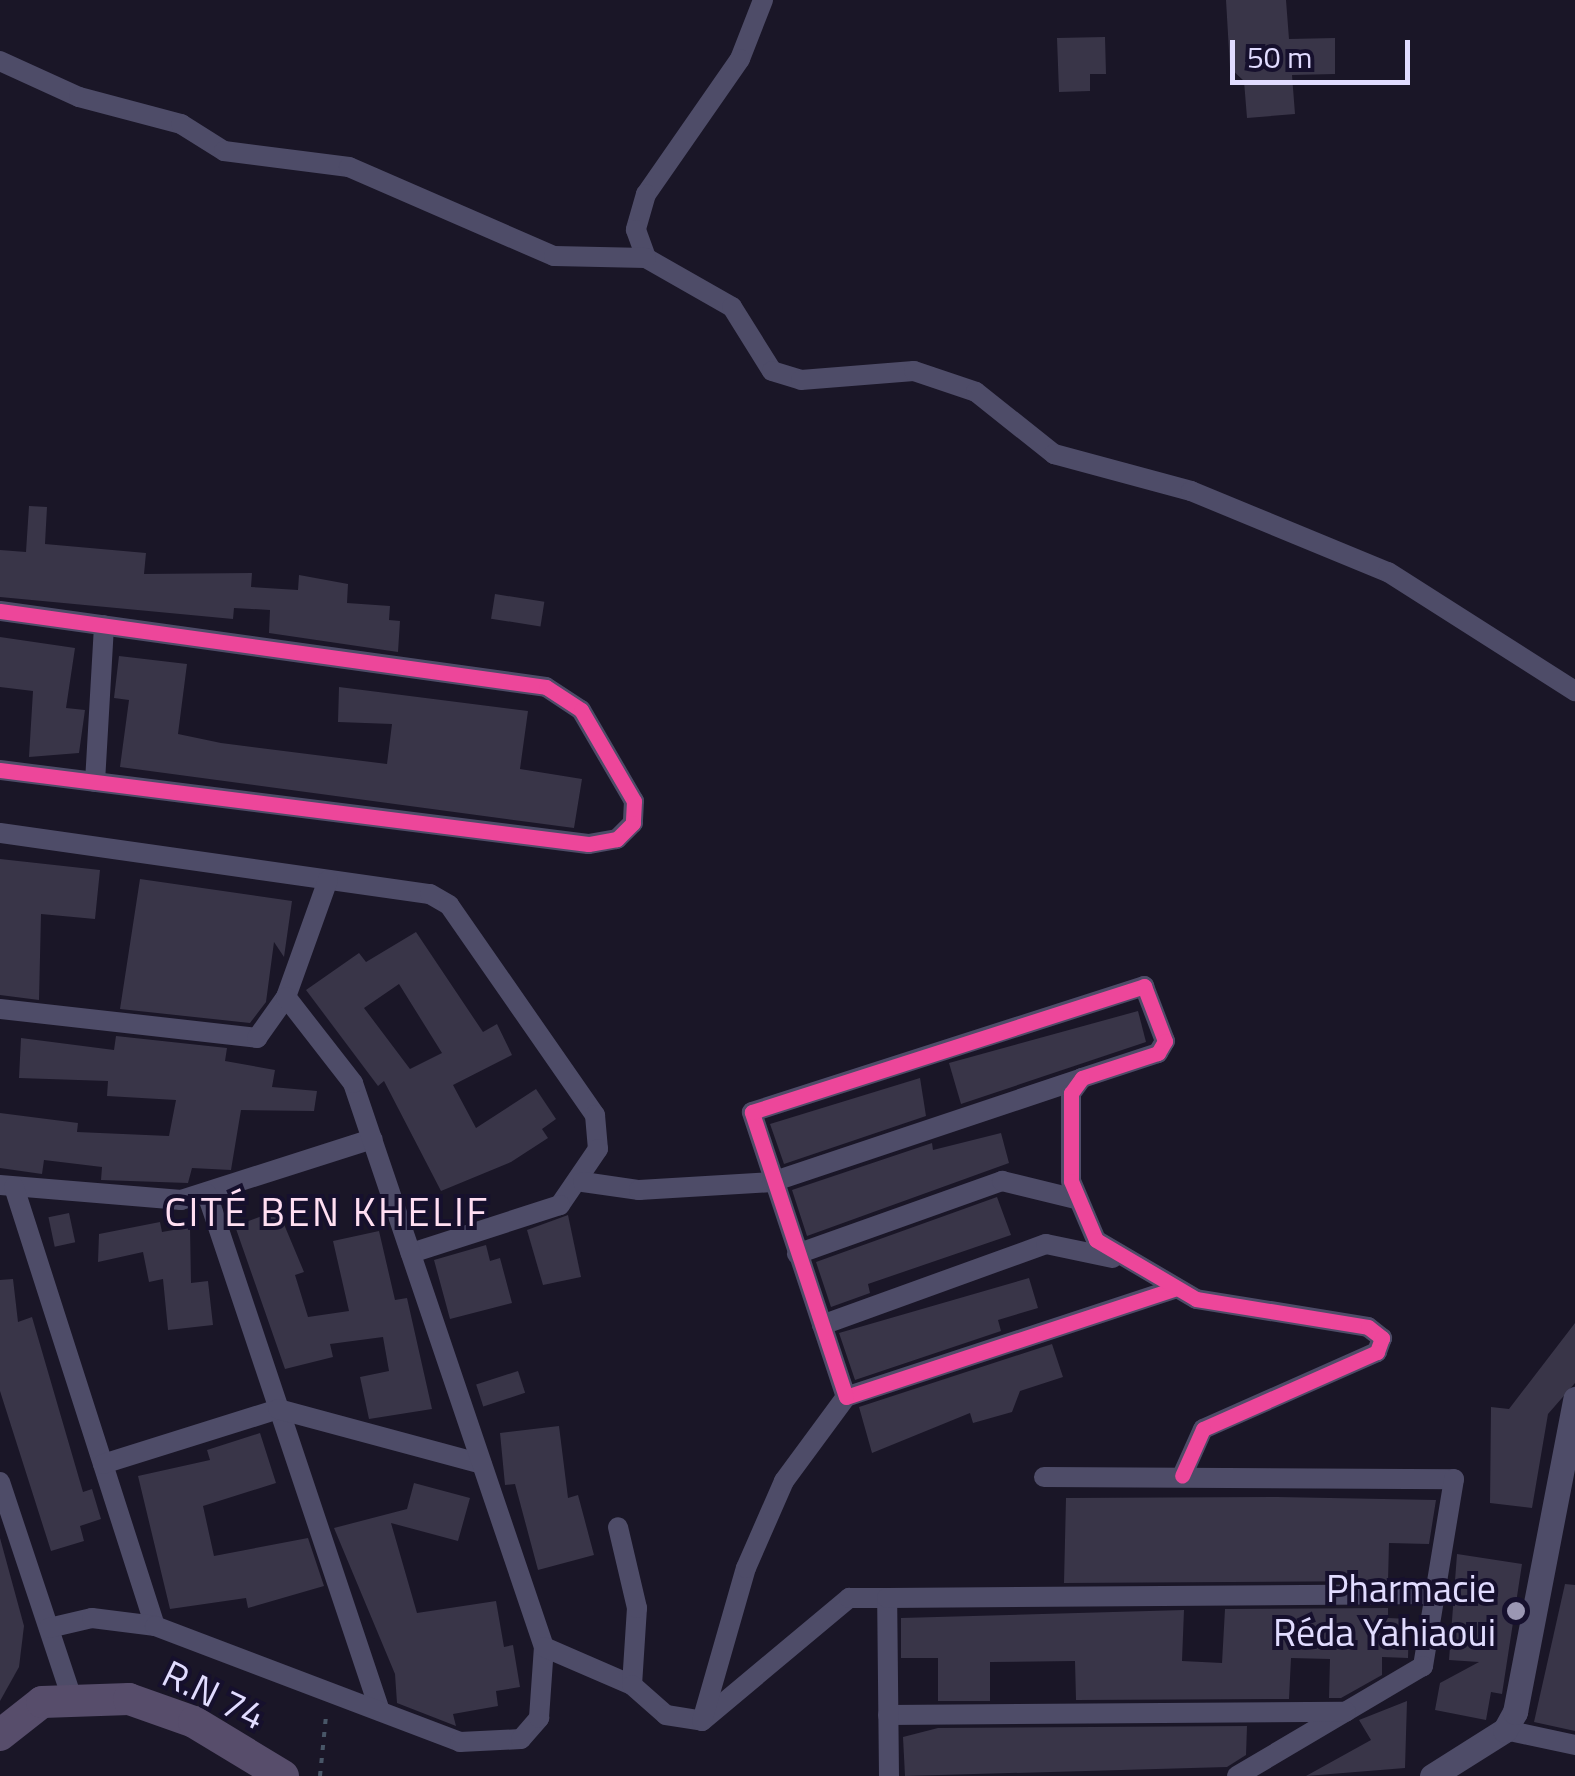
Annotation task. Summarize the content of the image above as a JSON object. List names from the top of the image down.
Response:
{
  "streets": {
    "main road": ["R.N 74"]
  },
  "districts": ["CITÉ BEN KHELIF"],
  "places": ["Pharmacie Réda Yahiaoui"],
  "scale_bar": "50 m"
}
